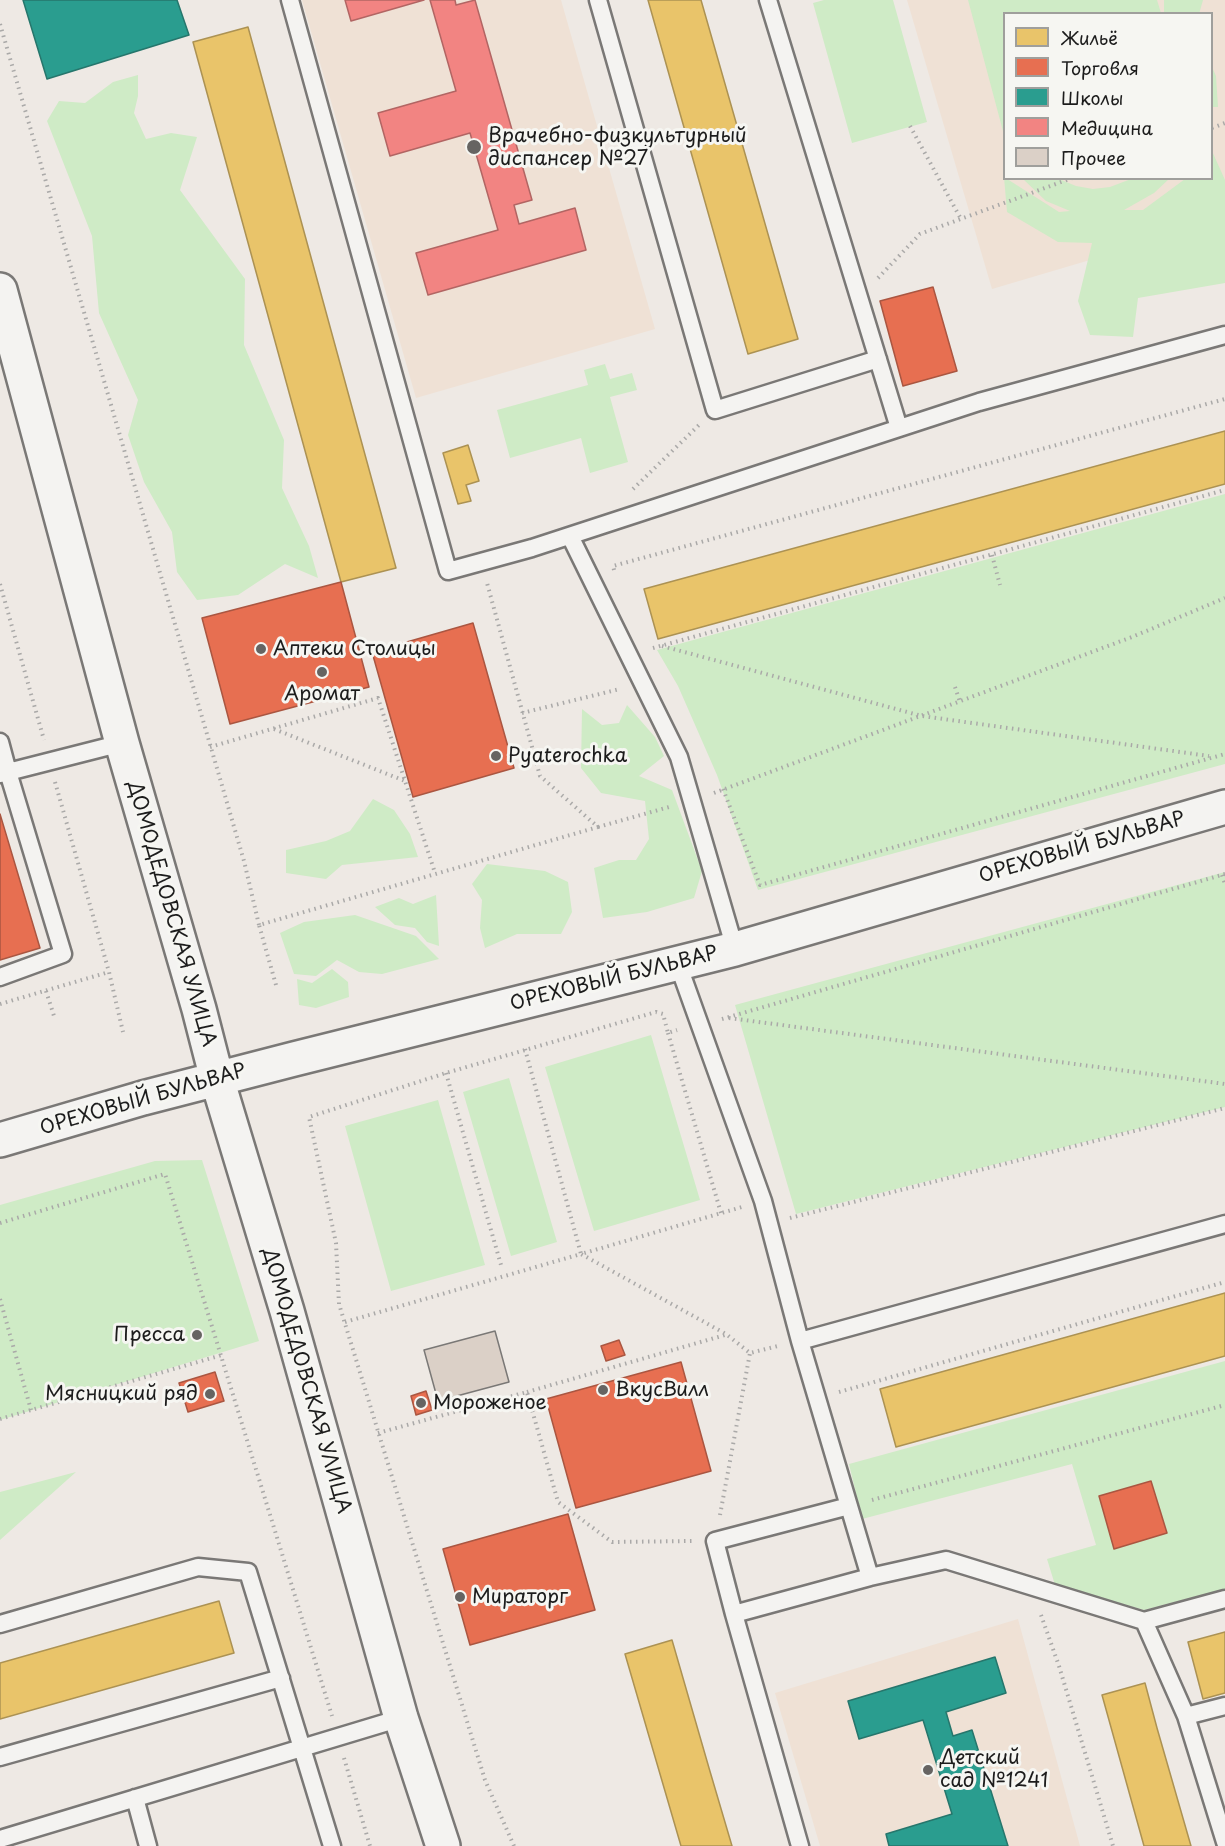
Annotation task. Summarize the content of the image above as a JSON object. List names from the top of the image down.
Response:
{
  "streets": {
    "street": ["ОРЕХОВЫЙ БУЛЬВАР", "ДОМОДЕДОВСКАЯ УЛИЦА"]
  },
  "crossings": [
    ["ОРЕХОВЫЙ БУЛЬВАР", "ДОМОДЕДОВСКАЯ УЛИЦА"]
  ],
  "places": [
    "Врачебно-физкультурный диспансер №27",
    "Аптеки Столицы",
    "Аромат",
    "Pyaterochka",
    "Пресса",
    "ВкусВилл",
    "Мясницкий ряд",
    "Мороженое",
    "Мираторг",
    "Детский сад №1241"
  ],
  "legend": [
    "Жильё",
    "Торговля",
    "Школы",
    "Медицина",
    "Прочее"
  ]
}
